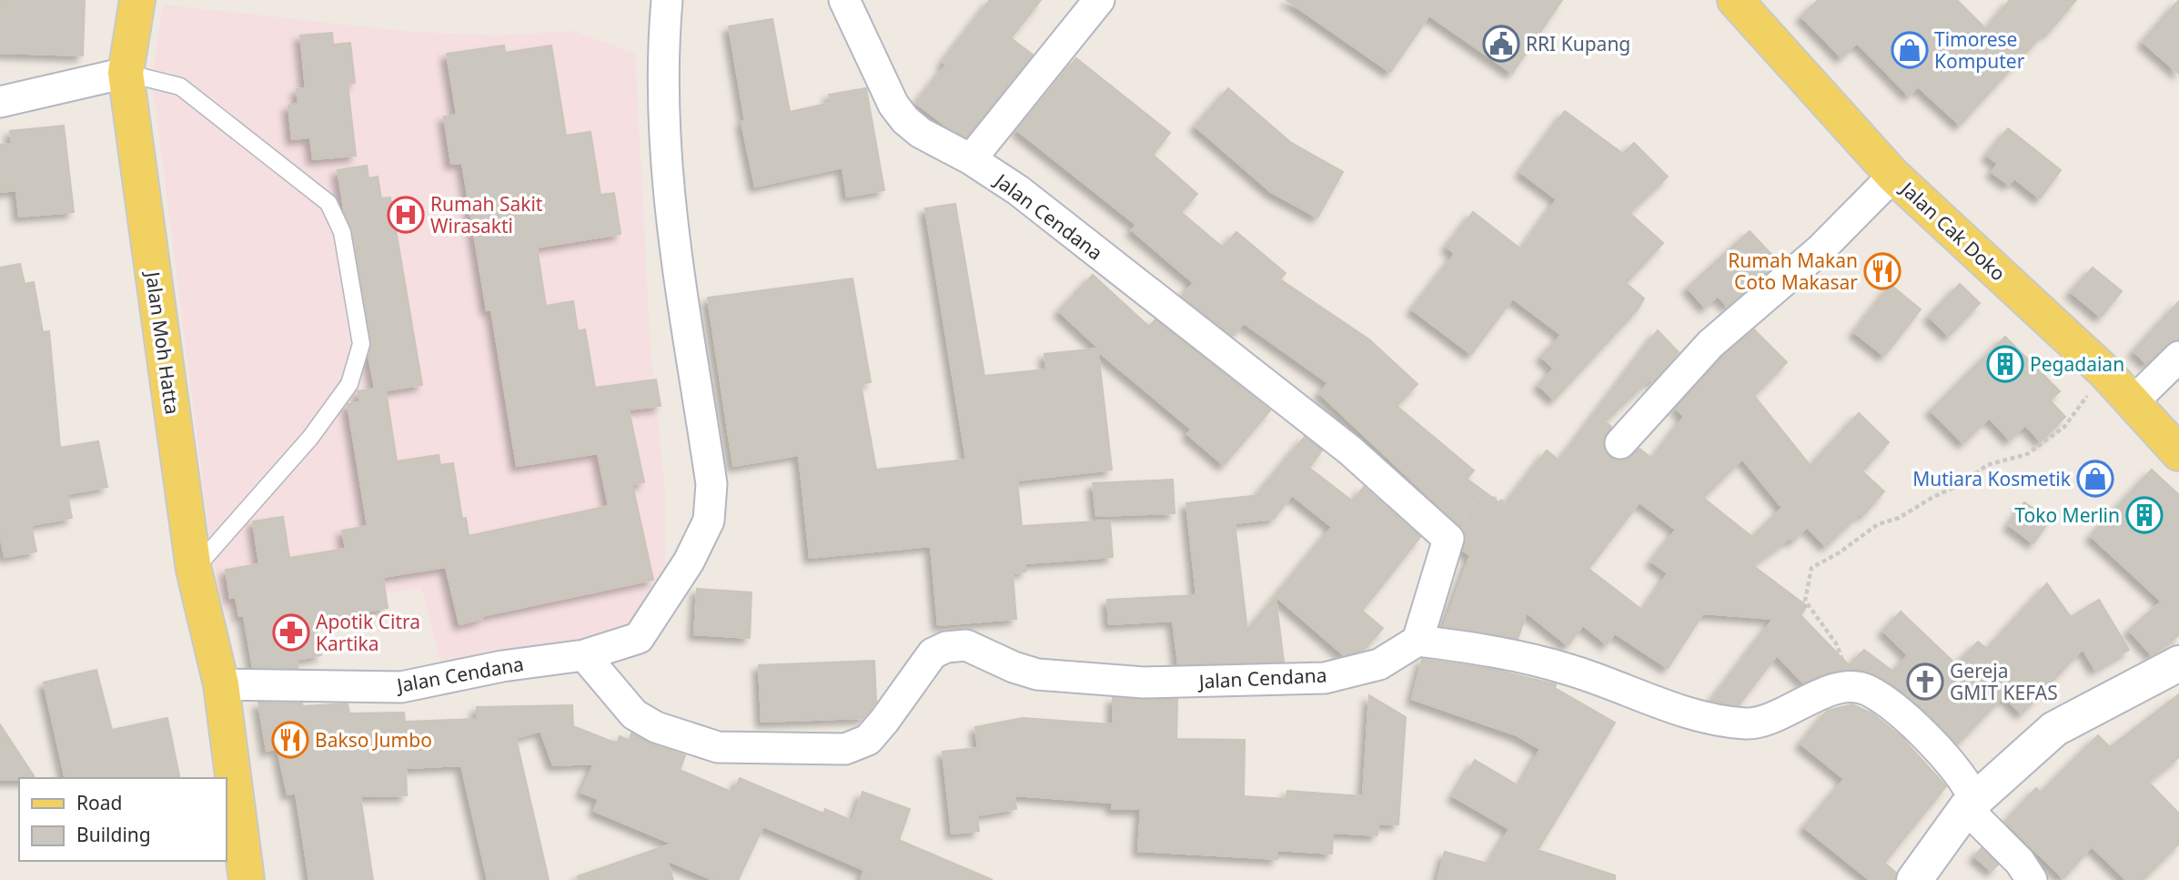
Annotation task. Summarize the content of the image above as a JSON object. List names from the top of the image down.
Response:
{
  "streets": {
    "main road": ["Jalan Cak Doko", "Jalan Moh Hatta"],
    "street": ["Jalan Cendana"]
  },
  "crossings": [
    ["Jalan Cendana", "Jalan Moh Hatta"]
  ],
  "places": {
    "public building": ["RRI Kupang"],
    "shop": ["Timorese Komputer", "Mutiara Kosmetik"],
    "hospital": ["Rumah Sakit Wirasakti"],
    "restaurant": ["Rumah Makan Coto Makasar", "Bakso Jumbo"],
    "building": ["Pegadaian", "Toko Merlin"],
    "pharmacy": ["Apotik Citra Kartika"],
    "church": ["Gereja GMIT KEFAS"]
  },
  "legend": ["Road", "Building"]
}
